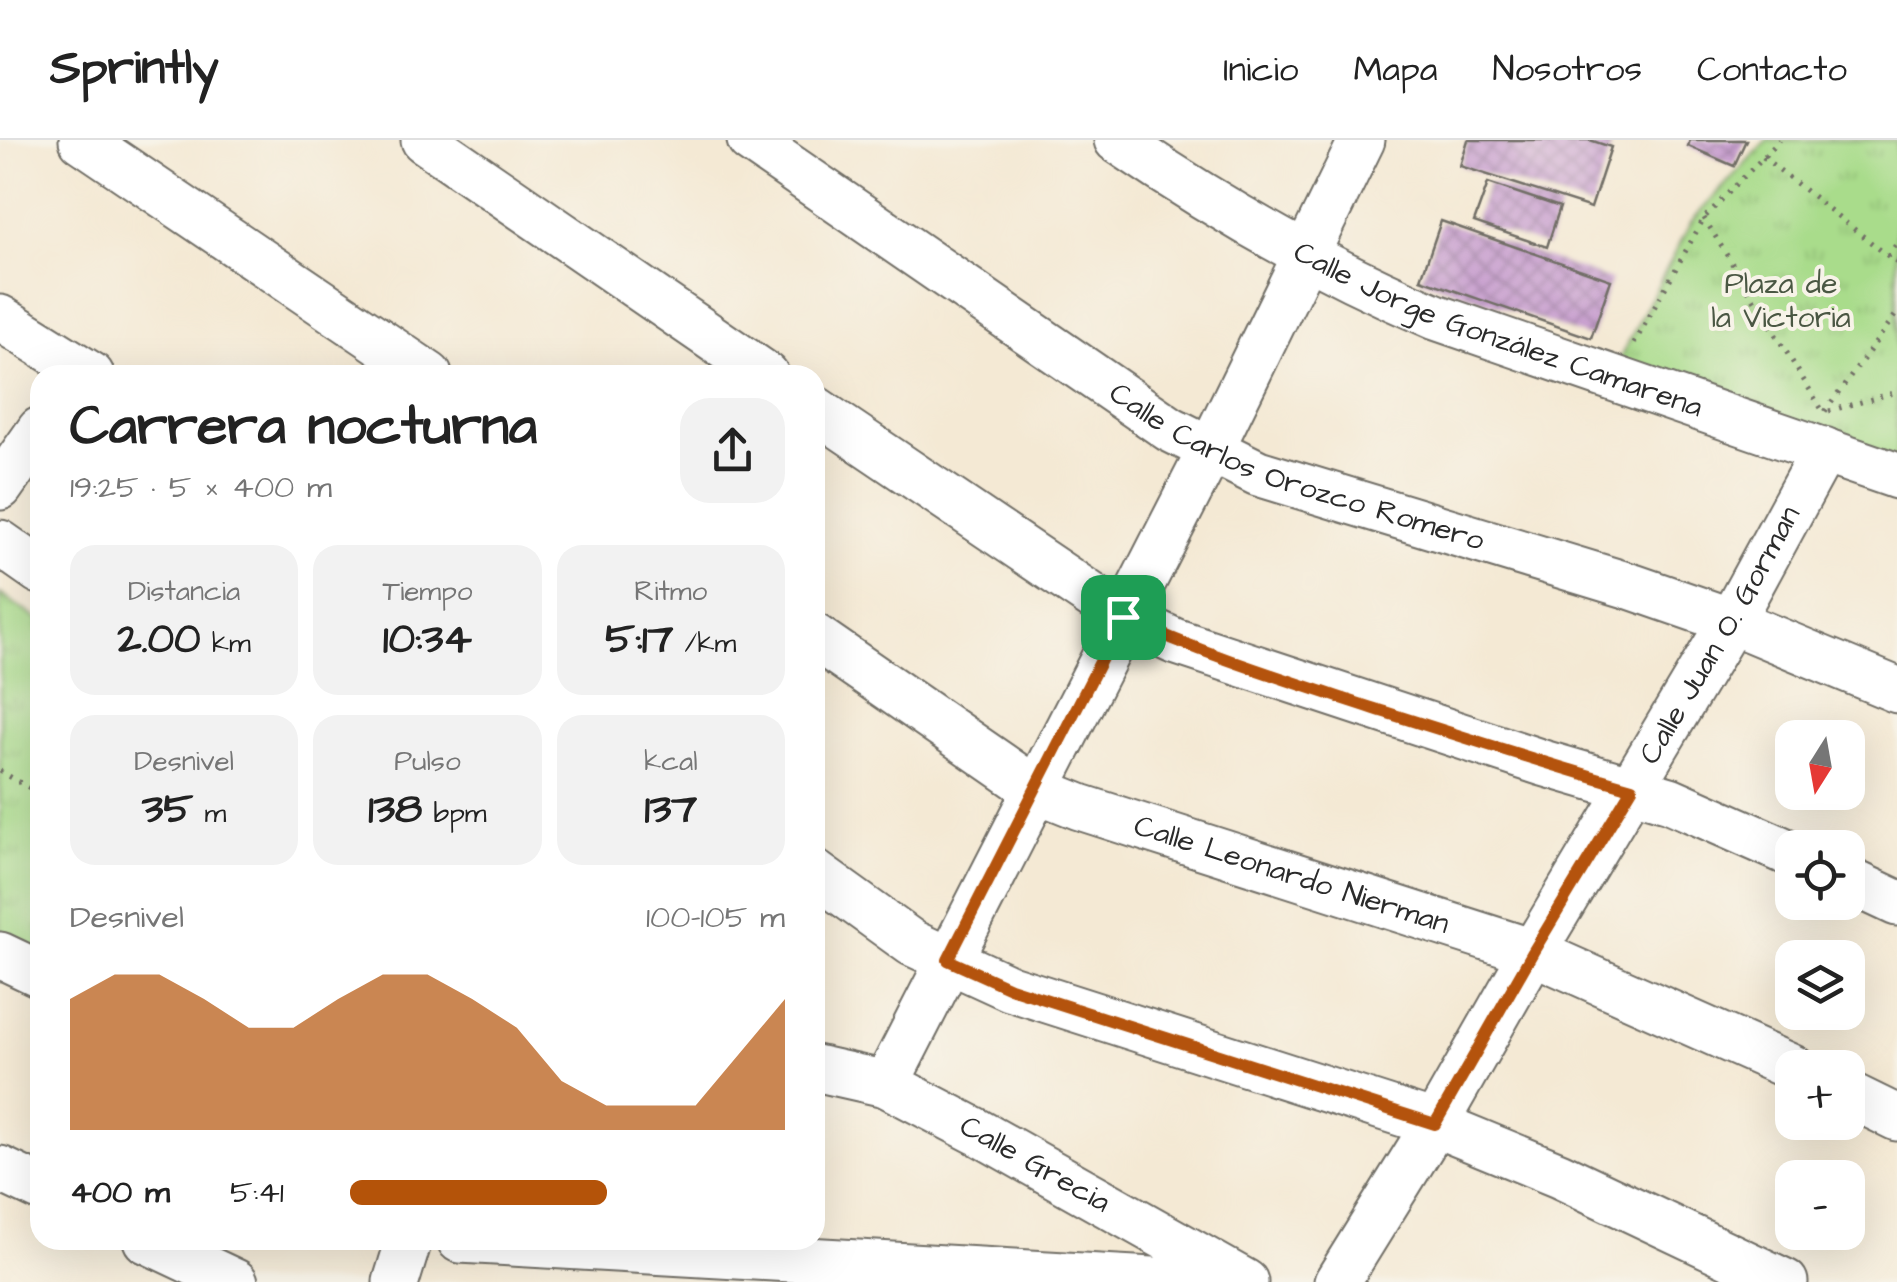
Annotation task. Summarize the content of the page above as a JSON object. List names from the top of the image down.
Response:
{
  "streets": {
    "street": [
      "Calle Jorge González Camarena",
      "Calle Carlos Orozco Romero",
      "Calle Juan O. Gorman",
      "Calle Leonardo Nierman",
      "Calle Grecia"
    ]
  },
  "crossings": [
    ["Calle Jorge González Camarena", "Calle Juan O. Gorman"],
    ["Calle Carlos Orozco Romero", "Calle Juan O. Gorman"],
    ["Calle Juan O. Gorman", "Calle Leonardo Nierman"]
  ],
  "parks": ["Plaza de la Victoria"],
  "north": "bottom",
  "page": {
    "header": "Sprintly",
    "nav": [
      "Inicio",
      "Mapa",
      "Nosotros",
      "Contacto"
    ],
    "heading": ["Carrera nocturna", "19:25 · 5 × 400 m"],
    "stats": [
      ["Distancia", "2.00 km"],
      ["Tiempo", "10:34"],
      ["Ritmo", "5:17 /km"],
      ["Desnivel", "35 m"],
      ["Pulso", "138 bpm"],
      ["kcal", "137"]
    ],
    "map_buttons": ["+", "−"],
    "chart": ["Desnivel", "100–105 m"],
    "list": [
      {
        "name": "400 m",
        "note": "5:41"
      }
    ]
  }
}
